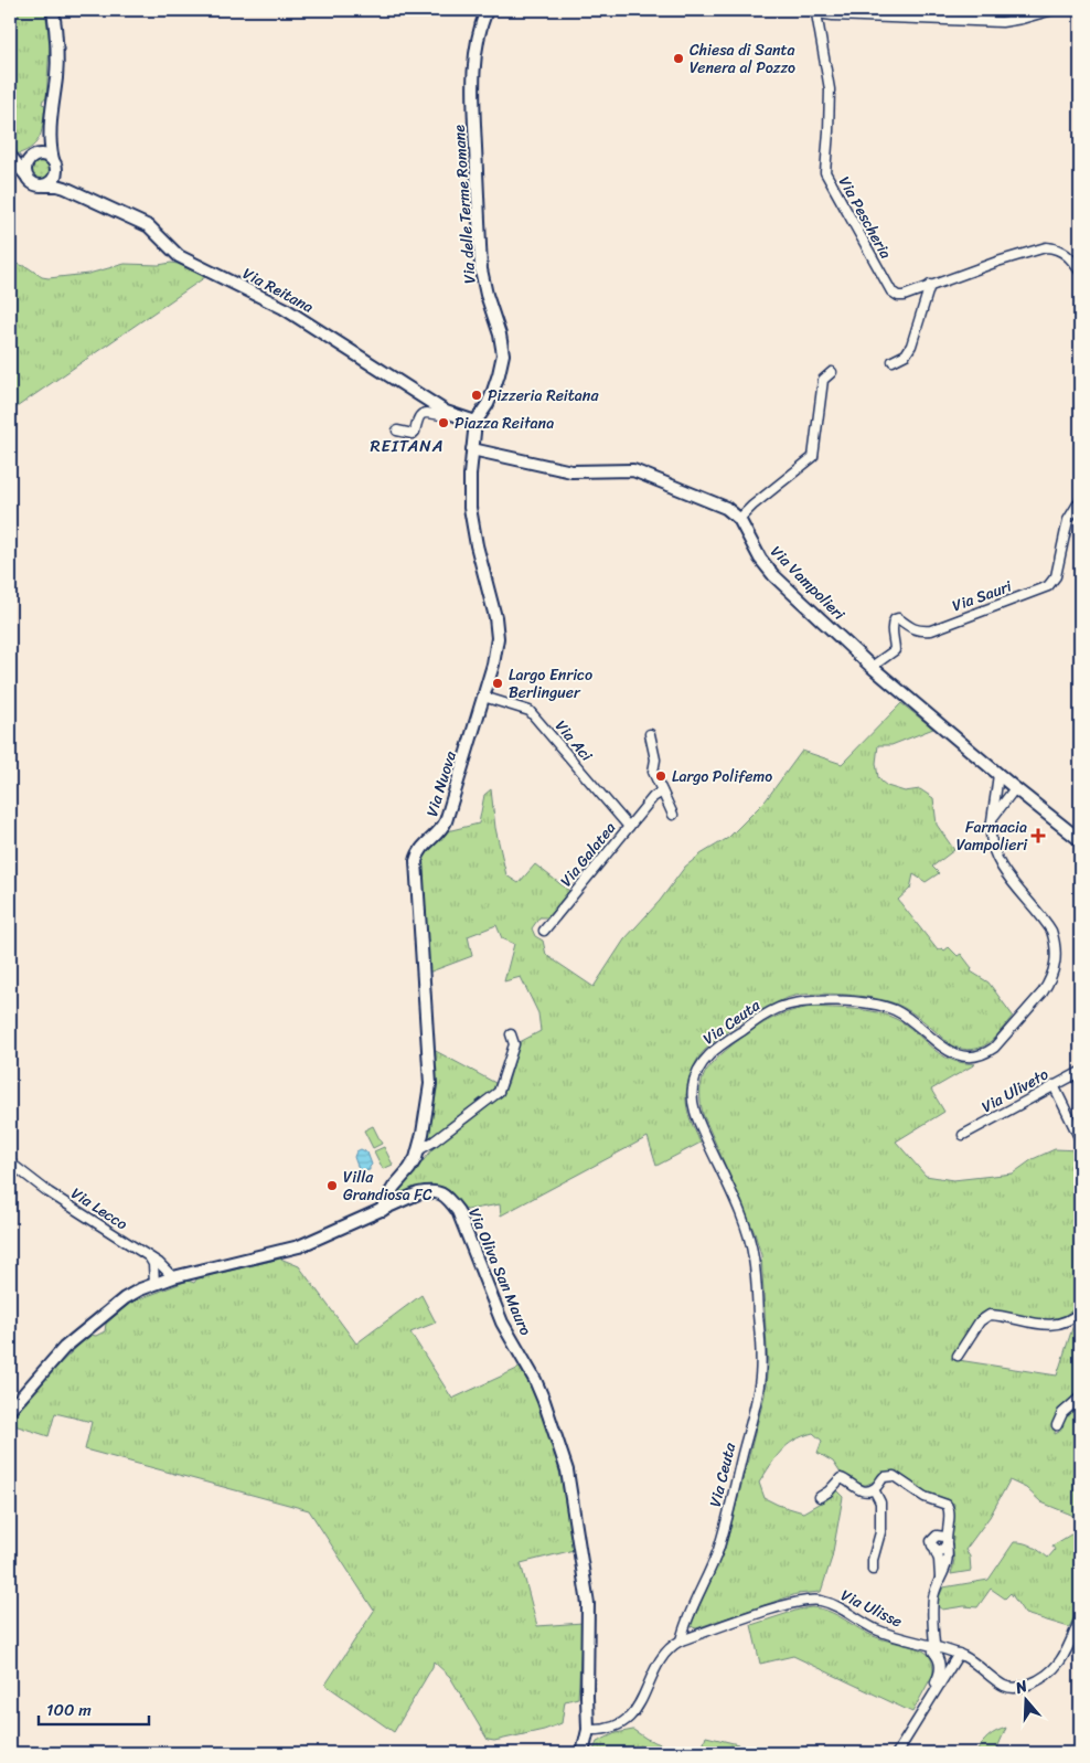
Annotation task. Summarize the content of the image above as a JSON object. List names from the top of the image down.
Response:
{
  "streets": {
    "street": [
      "Via delle Terme Romane",
      "Via Pescheria",
      "Via Reitana",
      "Via Vampolieri",
      "Via Sauri",
      "Via Aci",
      "Via Nuova",
      "Via Galatea",
      "Via Ceuta",
      "Via Uliveto",
      "Via Lecco",
      "Via Oliva San Mauro",
      "Via Ulisse"
    ]
  },
  "crossings": [
    ["Via delle Terme Romane", "Via Reitana"],
    ["Via delle Terme Romane", "Via Nuova"],
    ["Via Reitana", "Via Nuova"],
    ["Via Vampolieri", "Via Sauri"],
    ["Via Vampolieri", "Via Ceuta"],
    ["Via Aci", "Via Nuova"],
    ["Via Aci", "Via Galatea"],
    ["Via Nuova", "Via Oliva San Mauro"],
    ["Via Ceuta", "Via Ulisse"],
    ["Via Lecco", "Via Oliva San Mauro"],
    ["Via Oliva San Mauro", "Via Ulisse"]
  ],
  "districts": ["REITANA"],
  "places": {
    "other": [
      "Chiesa di Santa Venera al Pozzo",
      "Pizzeria Reitana",
      "Piazza Reitana",
      "Largo Enrico Berlinguer",
      "Largo Polifemo",
      "Villa Grandiosa FC"
    ],
    "health": ["Farmacia Vampolieri"]
  },
  "scale_bar": "100 m",
  "north": "top"
}
